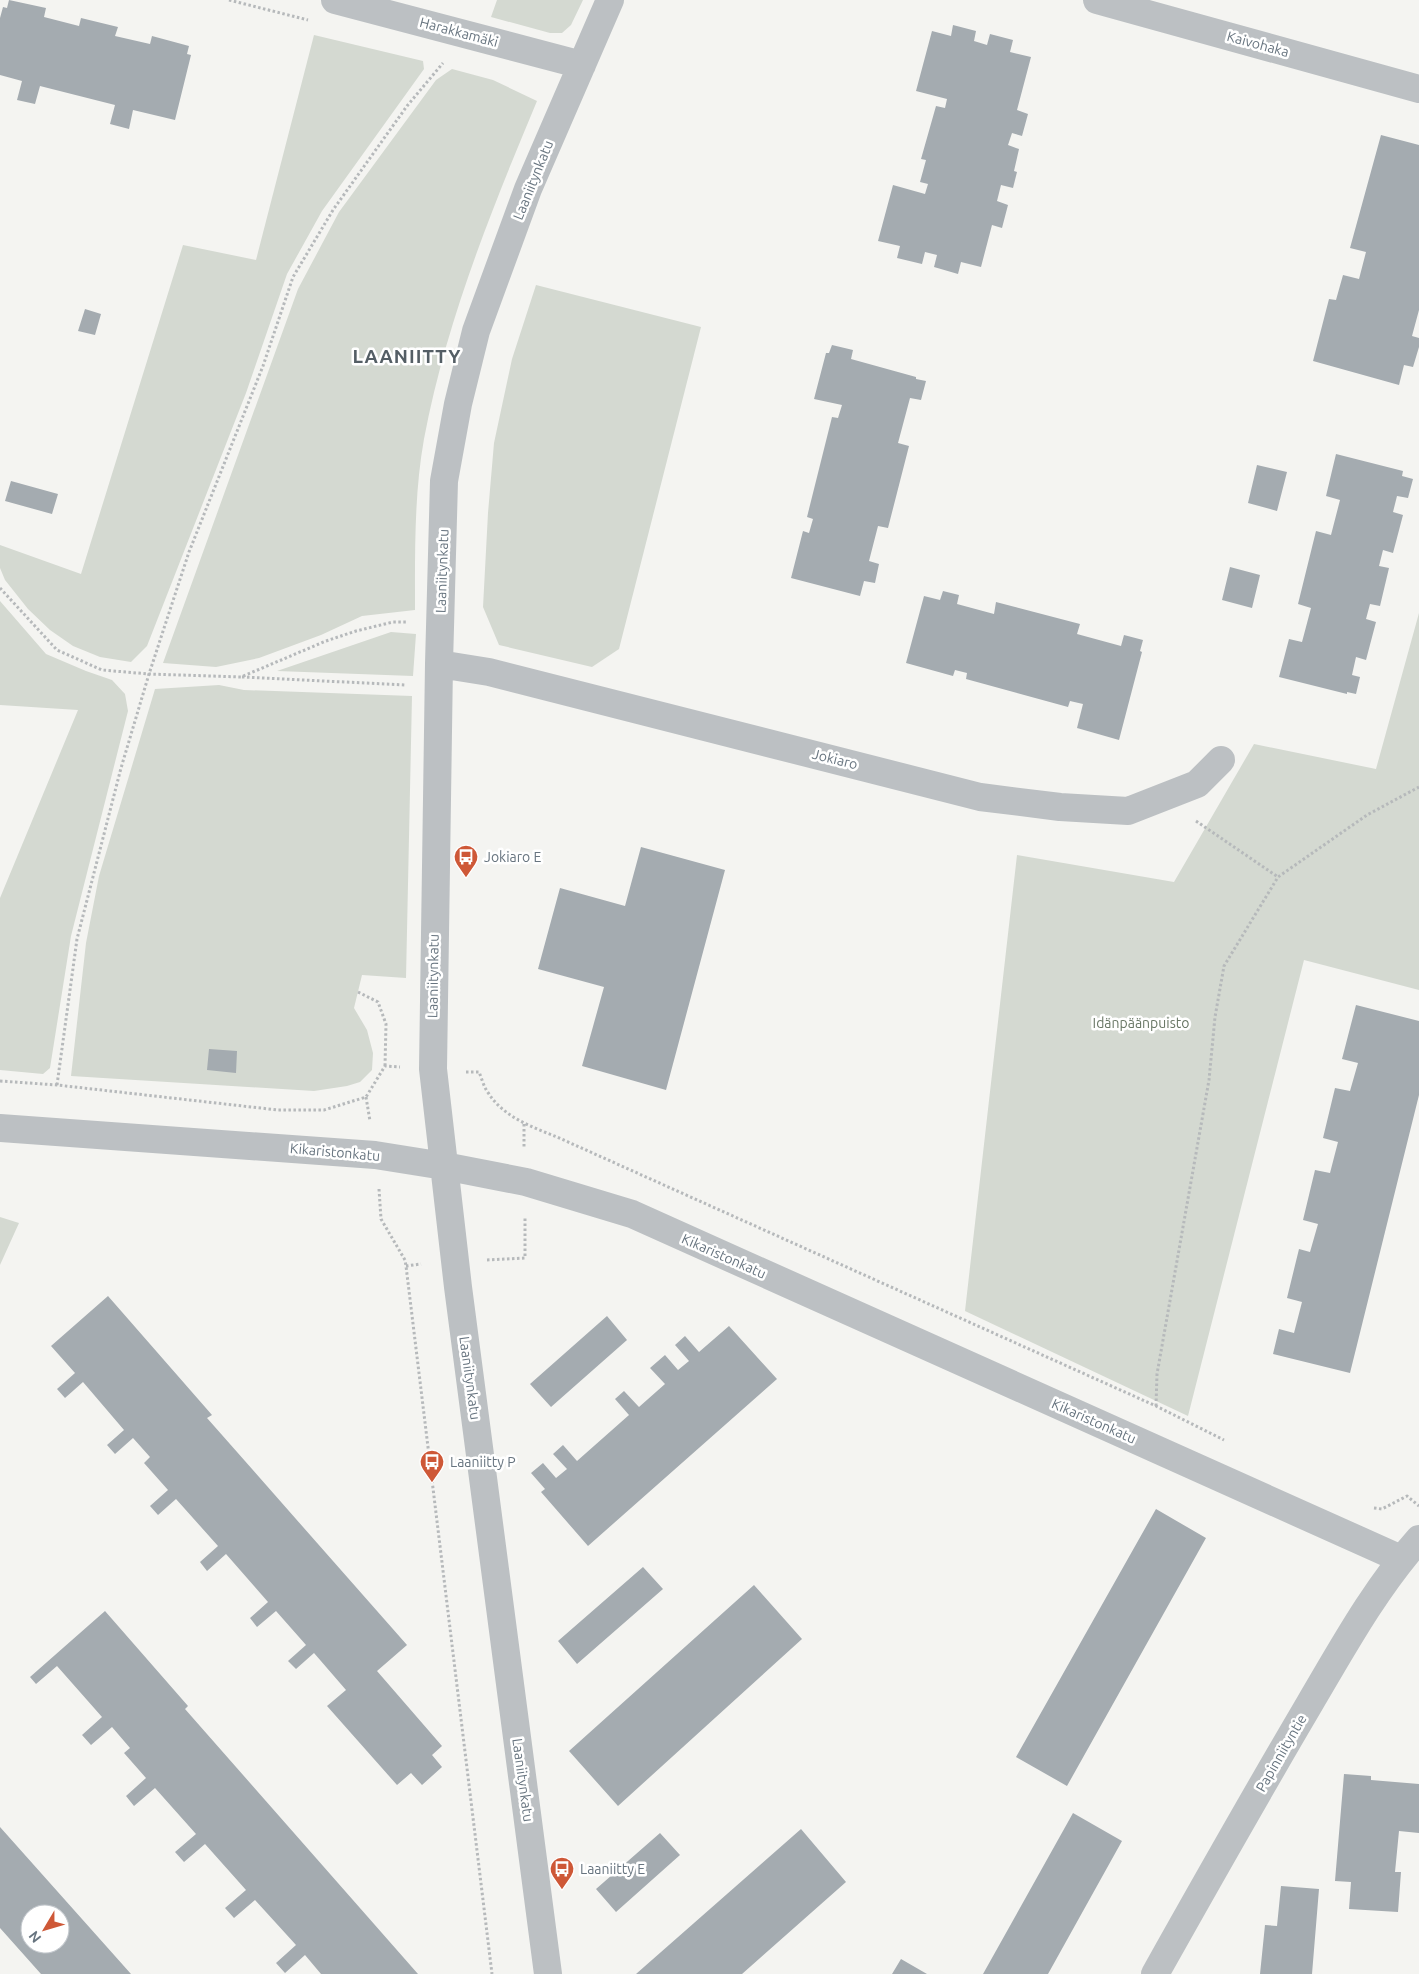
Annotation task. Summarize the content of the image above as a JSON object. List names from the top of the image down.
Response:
{
  "streets": {
    "street": [
      "Harakkamäki",
      "Kaivohaka",
      "Laaniitynkatu",
      "Jokiaro",
      "Kikaristonkatu",
      "Papinniityntie"
    ]
  },
  "crossings": [
    ["Harakkamäki", "Laaniitynkatu"],
    ["Laaniitynkatu", "Jokiaro"],
    ["Laaniitynkatu", "Kikaristonkatu"],
    ["Kikaristonkatu", "Papinniityntie"]
  ],
  "districts": ["LAANIITTY"],
  "parks": ["Idänpäänpuisto"],
  "places": {
    "bus stop": ["Jokiaro E", "Laaniitty P", "Laaniitty E"]
  },
  "north": "bottom left"
}
